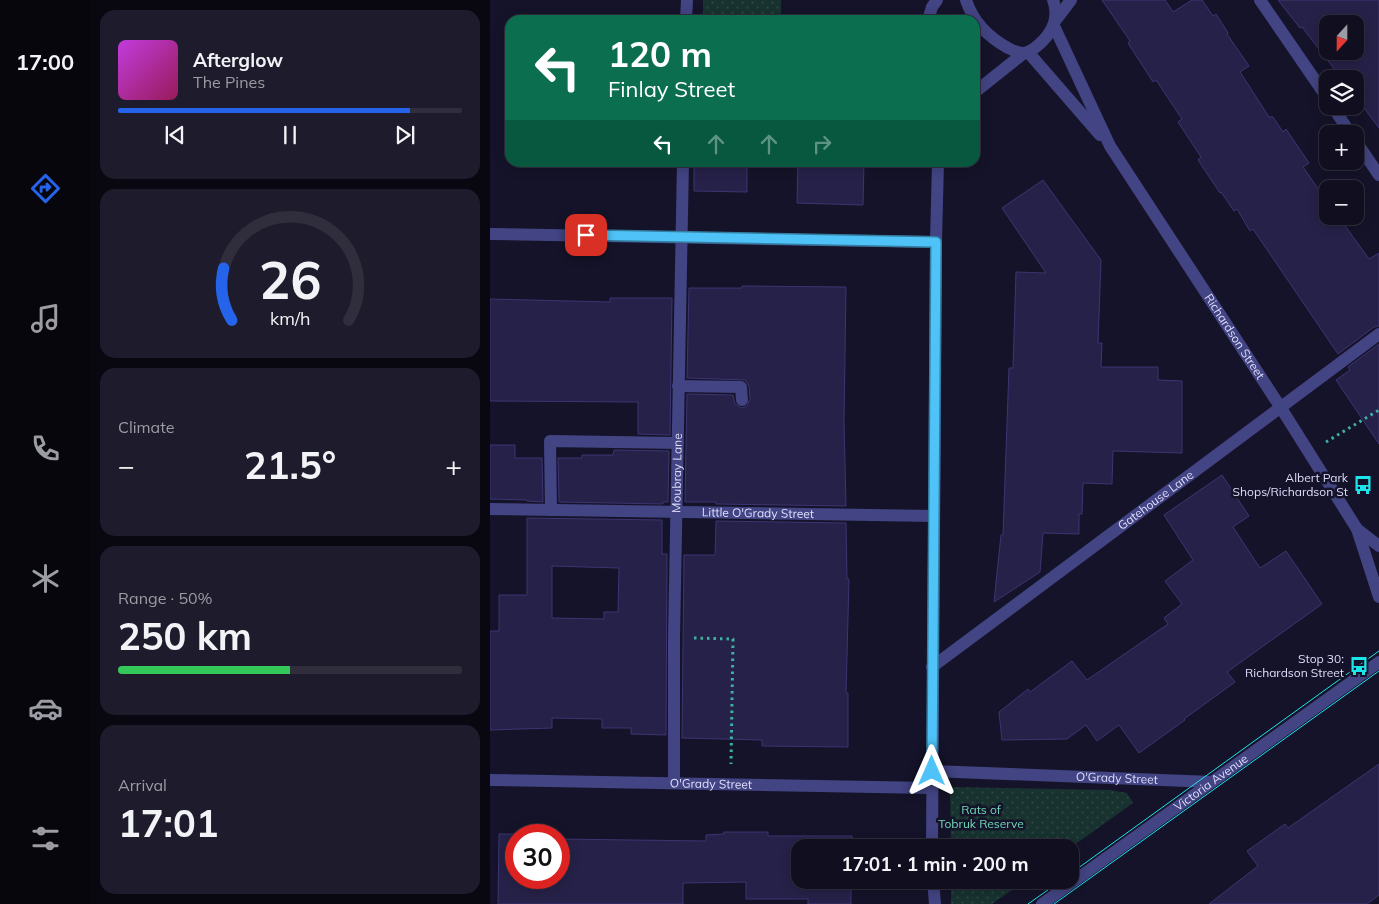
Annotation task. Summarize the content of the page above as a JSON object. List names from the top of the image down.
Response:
{
  "streets": {
    "street": [
      "Richardson Street",
      "Moubray Lane",
      "Gatehouse Lane",
      "Little O'Grady Street",
      "O'Grady Street",
      "Victoria Avenue"
    ]
  },
  "crossings": [
    ["Richardson Street", "Gatehouse Lane"],
    ["Moubray Lane", "Little O'Grady Street"],
    ["Moubray Lane", "O'Grady Street"],
    ["O'Grady Street", "Victoria Avenue"]
  ],
  "parks": ["Rats of Tobruk Reserve"],
  "places": {
    "bus stop": ["Albert Park Shops/Richardson St", "Stop 30: Richardson Street"]
  },
  "north": "bottom",
  "page": {
    "tabs": "17:00",
    "map_buttons": ["+", "−"],
    "turn": ["120 m", "Finlay Street"],
    "song": ["Afterglow", "The Pines"],
    "tile": [
      "Climate",
      ["Range · 50%", "250 km"],
      ["Arrival", "17:01"]
    ],
    "heat": ["−", "21.5°", "+"],
    "limit": "30",
    "trip": "17:01 · 1 min · 200 m",
    "gauge": ["26", "km/h"]
  }
}
